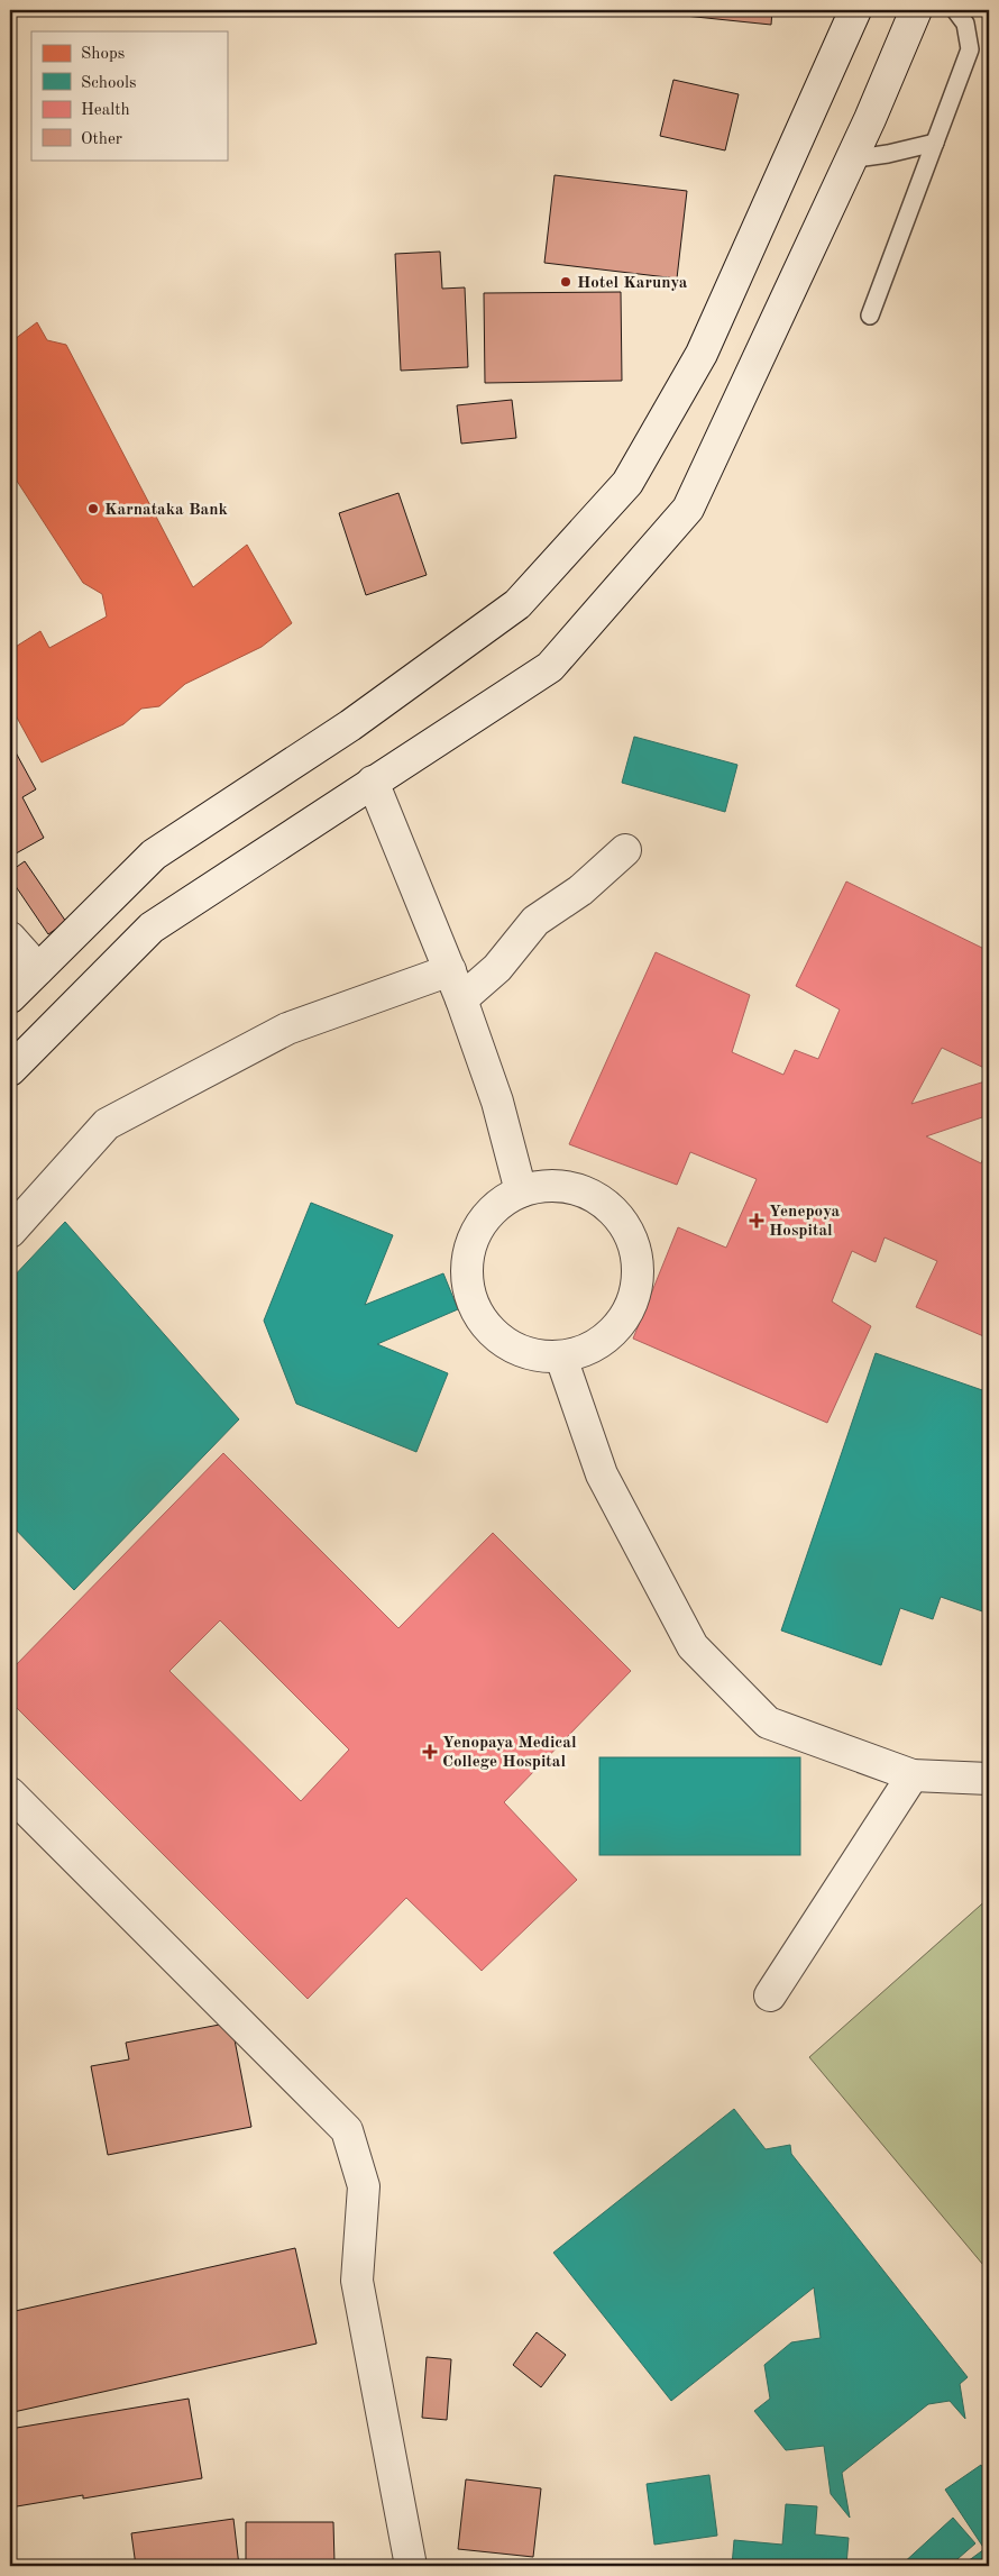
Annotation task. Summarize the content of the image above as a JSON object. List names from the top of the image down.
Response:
{
  "places": {
    "other": ["Hotel Karunya", "Karnataka Bank"],
    "health": ["Yenepoya Hospital", "Yenopaya Medical College Hospital"]
  },
  "legend": [
    "Shops",
    "Schools",
    "Health",
    "Other"
  ]
}
